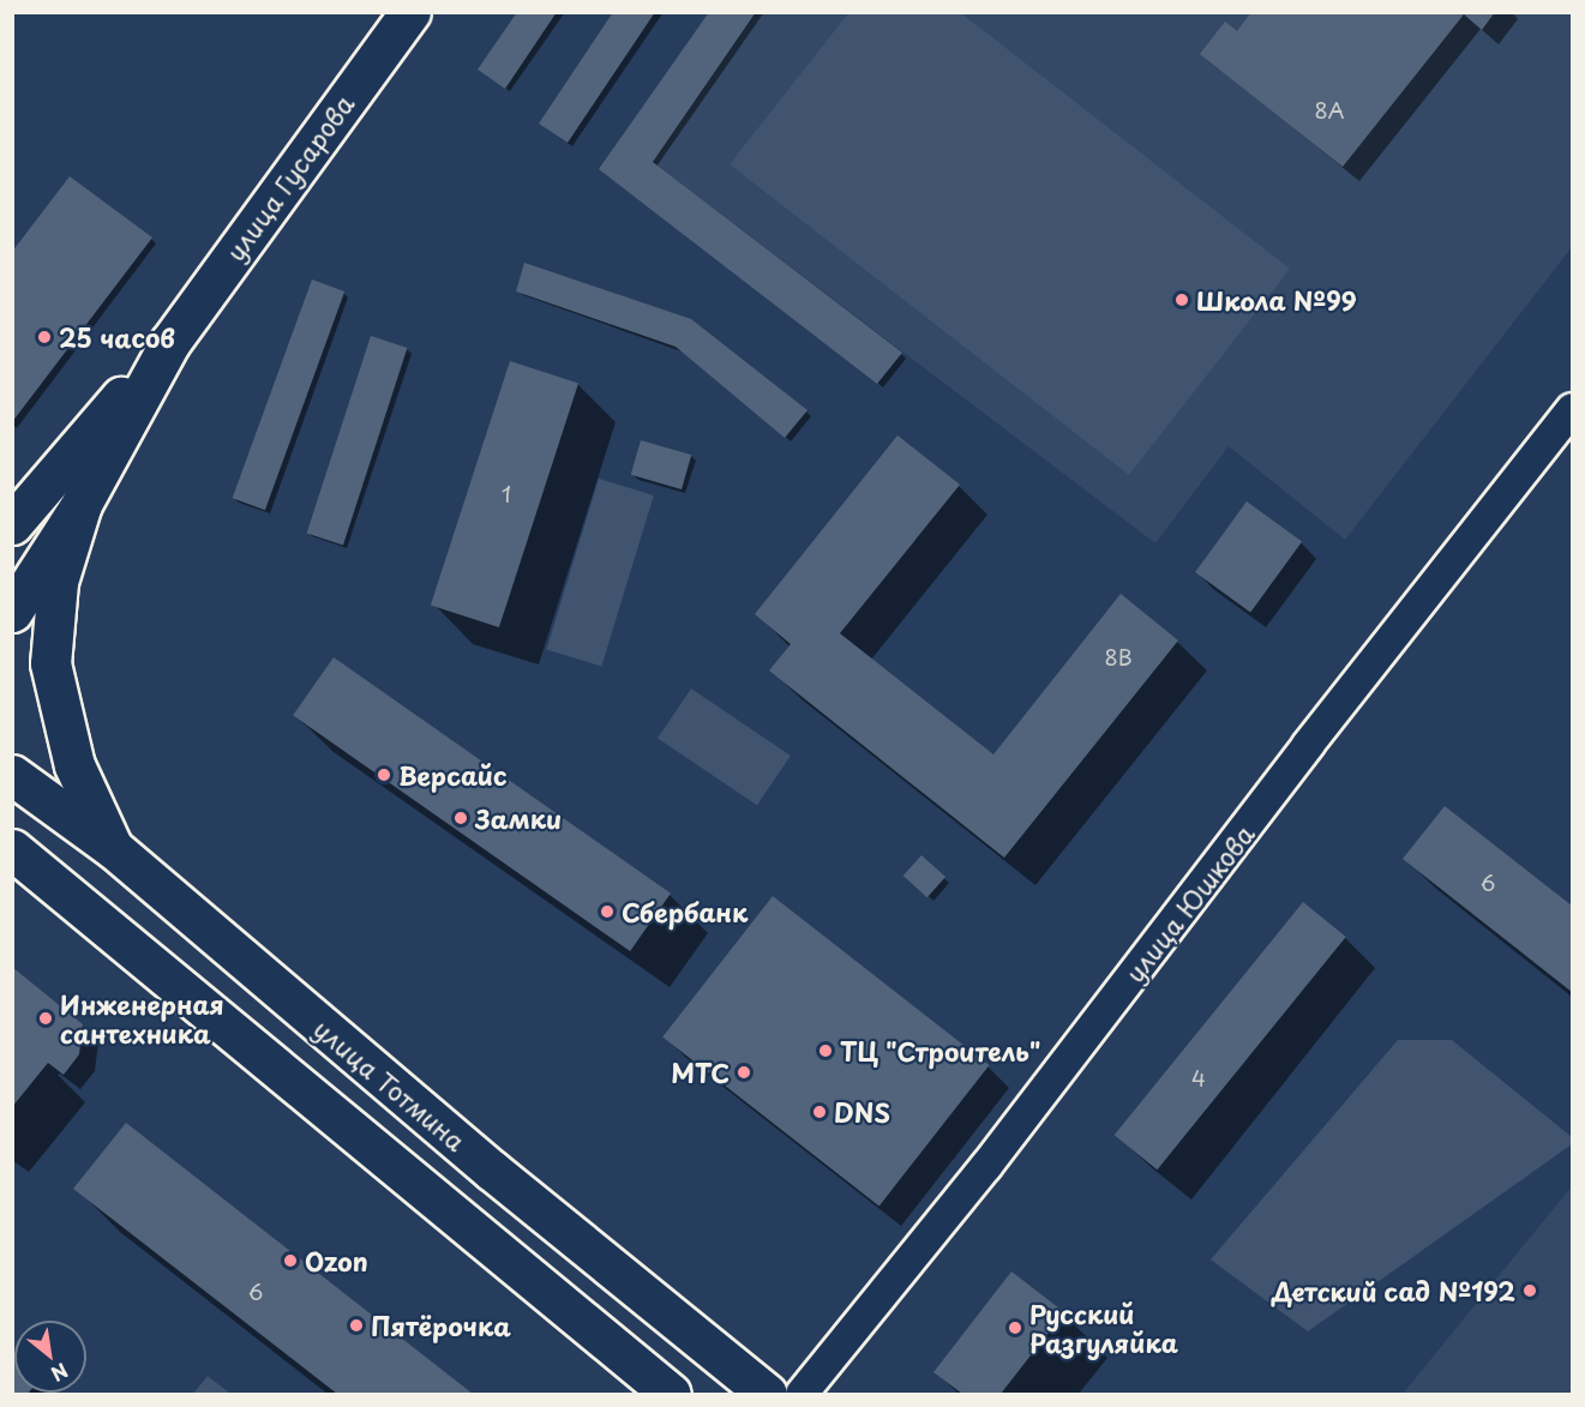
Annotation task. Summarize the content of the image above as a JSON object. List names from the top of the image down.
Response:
{
  "streets": {
    "main road": ["улица Гусарова", "улица Тотмина"],
    "street": ["улица Юшкова"]
  },
  "places": [
    "Школа №99",
    "25 часов",
    "Версайс",
    "Замки",
    "Сбербанк",
    "Инженерная сантехника",
    "ТЦ \"Строитель\"",
    "МТС",
    "DNS",
    "Ozon",
    "Детский сад №192",
    "Пятёрочка",
    "Русский Разгуляйка"
  ],
  "house_numbers": [
    "8А",
    "1",
    "8В",
    "6",
    "4",
    "6"
  ],
  "north": "bottom right"
}
